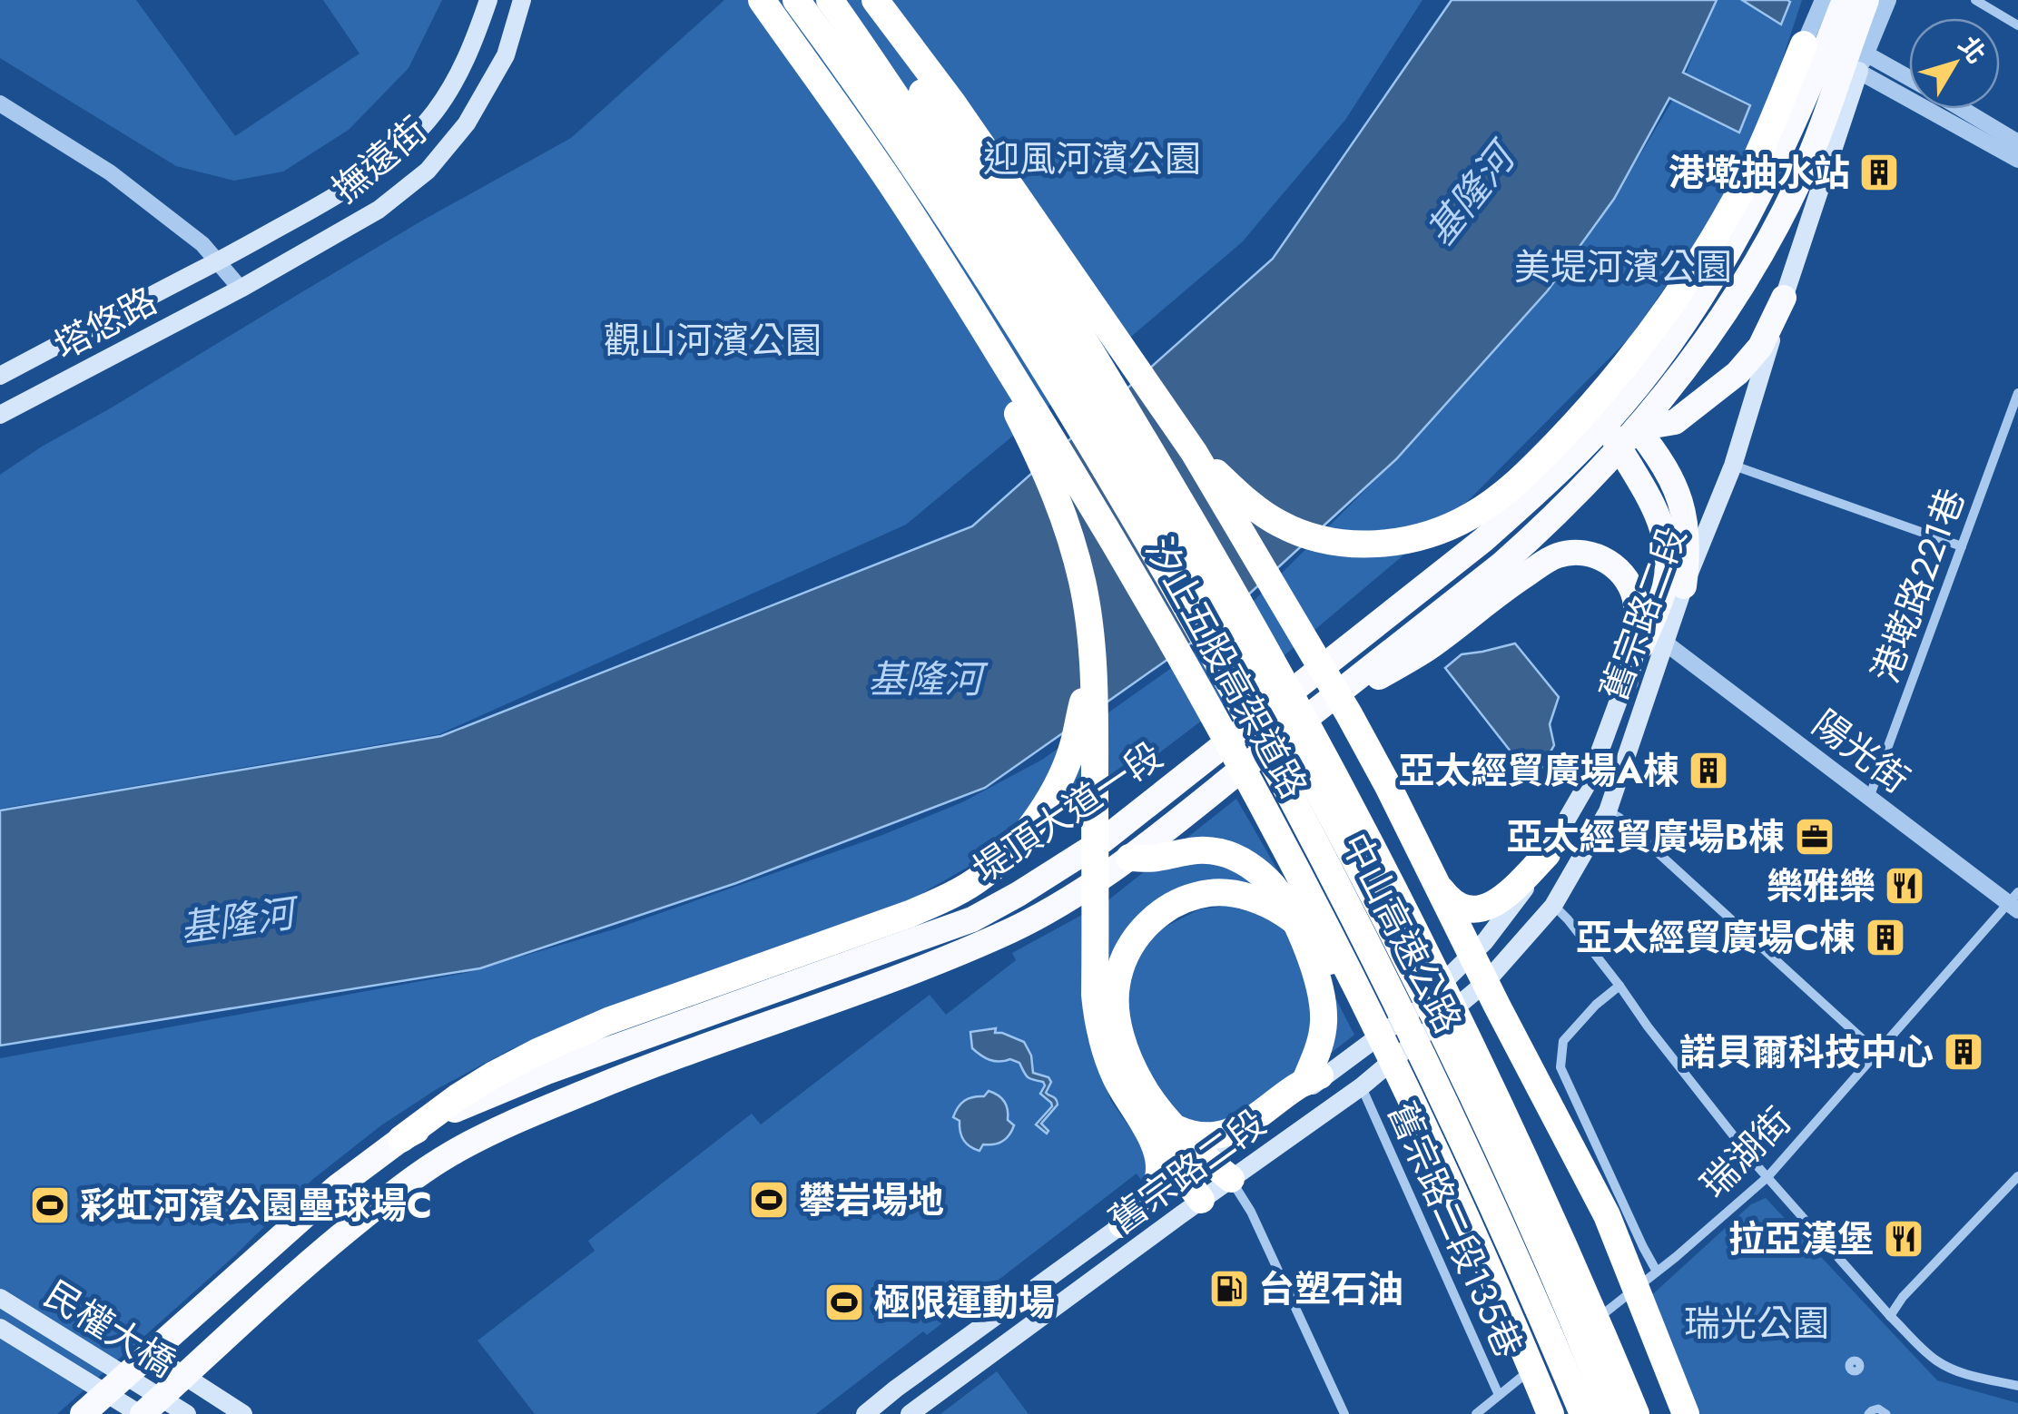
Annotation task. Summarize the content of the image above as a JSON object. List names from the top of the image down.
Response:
{
  "streets": {
    "highway": ["汐止五股高架道路", "堤頂大道一段", "中山高速公路"],
    "main road": [
      "撫遠街",
      "塔悠路",
      "舊宗路二段",
      "民權大橋"
    ],
    "street": [
      "港墘路221巷",
      "陽光街",
      "瑞湖街",
      "舊宗路二段135巷"
    ]
  },
  "crossings": [
    ["撫遠街", "塔悠路"],
    ["港墘路221巷", "陽光街"],
    ["舊宗路二段", "陽光街"],
    ["舊宗路二段", "堤頂大道一段"],
    ["舊宗路二段", "舊宗路二段135巷"],
    ["陽光街", "瑞湖街"],
    ["堤頂大道一段", "民權大橋"]
  ],
  "water": ["基隆河"],
  "parks": [
    "迎風河濱公園",
    "美堤河濱公園",
    "觀山河濱公園",
    "瑞光公園"
  ],
  "places": {
    "building": [
      "港墘抽水站",
      "亞太經貿廣場A棟",
      "亞太經貿廣場C棟",
      "諾貝爾科技中心"
    ],
    "office": ["亞太經貿廣場B棟"],
    "restaurant": ["樂雅樂", "拉亞漢堡"],
    "sports": ["攀岩場地", "彩虹河濱公園壘球場C", "極限運動場"],
    "fuel station": ["台塑石油"]
  },
  "north": "top right"
}
